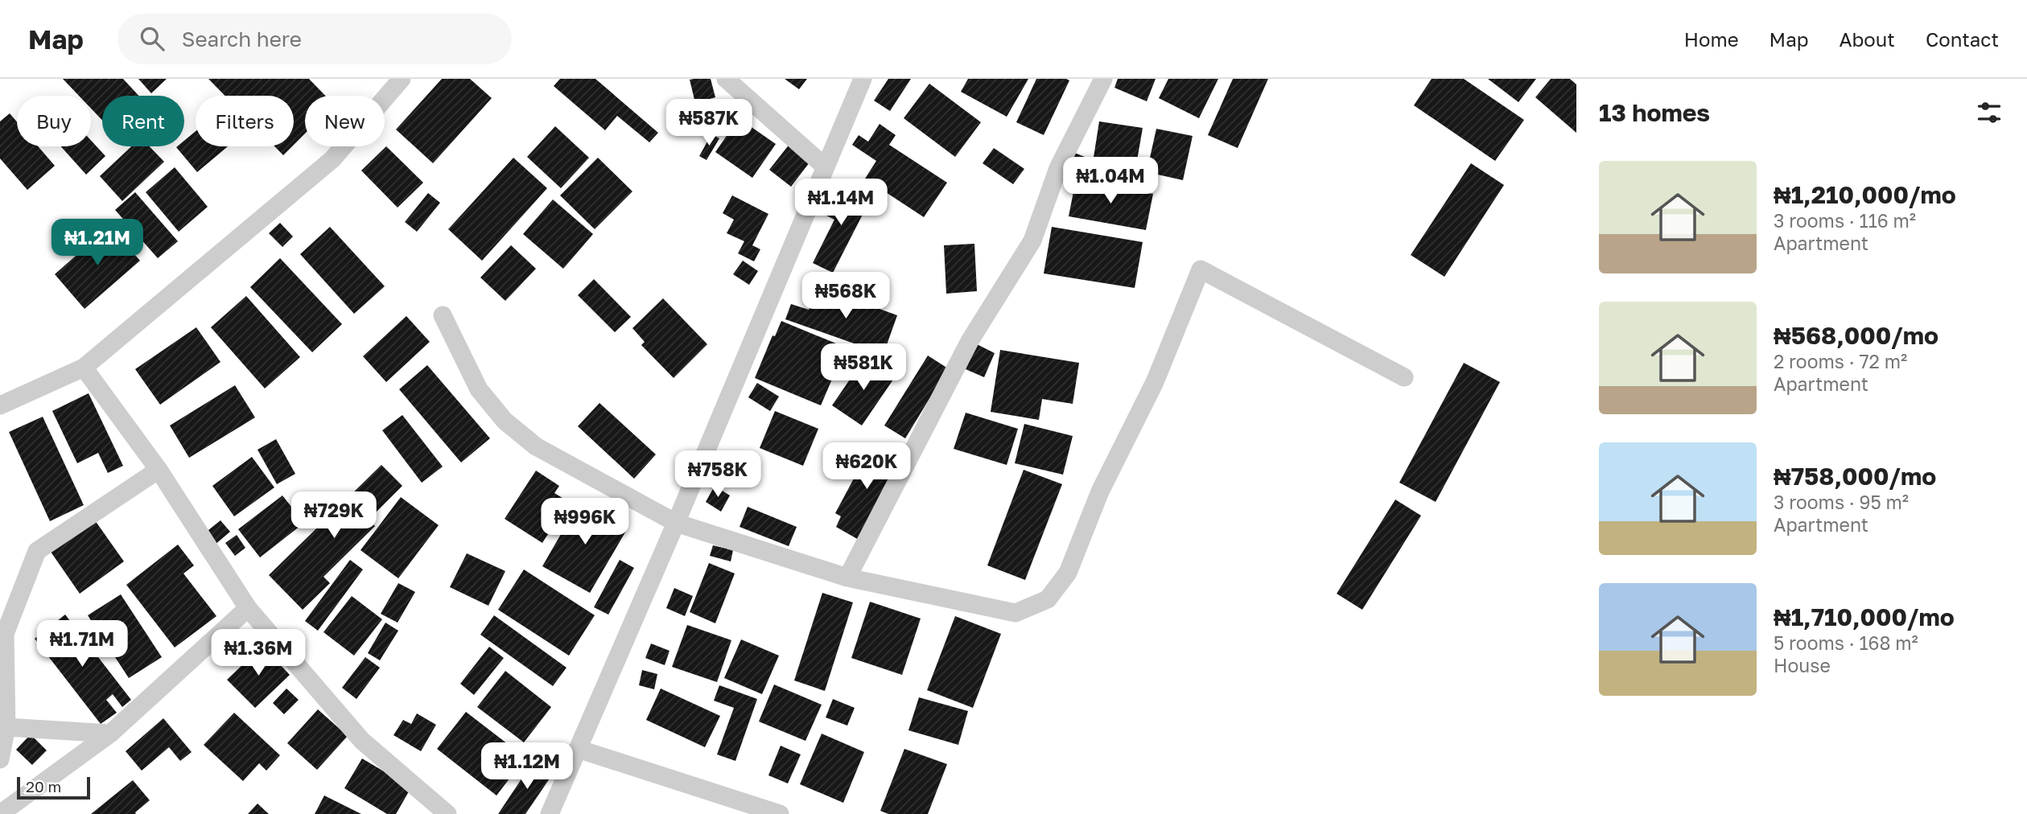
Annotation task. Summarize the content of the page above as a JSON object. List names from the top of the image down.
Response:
{
  "scale_bar": "20 m",
  "page": {
    "header": "Map",
    "search": "Search here",
    "nav": [
      "Home",
      "Map",
      "About",
      "Contact"
    ],
    "heading": "13 homes",
    "chip": [
      "Buy",
      "Rent",
      "Filters",
      "New"
    ],
    "price": [
      "₦587K",
      "₦1.04M",
      "₦1.14M",
      "₦1.21M",
      "₦568K",
      "₦581K",
      "₦620K",
      "₦758K",
      "₦729K",
      "₦996K",
      "₦1.71M",
      "₦1.36M",
      "₦1.12M"
    ],
    "list": [
      {
        "name": "₦1,210,000/mo",
        "note": "3 rooms · 116 m² · Apartment"
      },
      {
        "name": "₦568,000/mo",
        "note": "2 rooms · 72 m² · Apartment"
      },
      {
        "name": "₦758,000/mo",
        "note": "3 rooms · 95 m² · Apartment"
      },
      {
        "name": "₦1,710,000/mo",
        "note": "5 rooms · 168 m² · House"
      }
    ],
    "scale": "20 m"
  }
}
